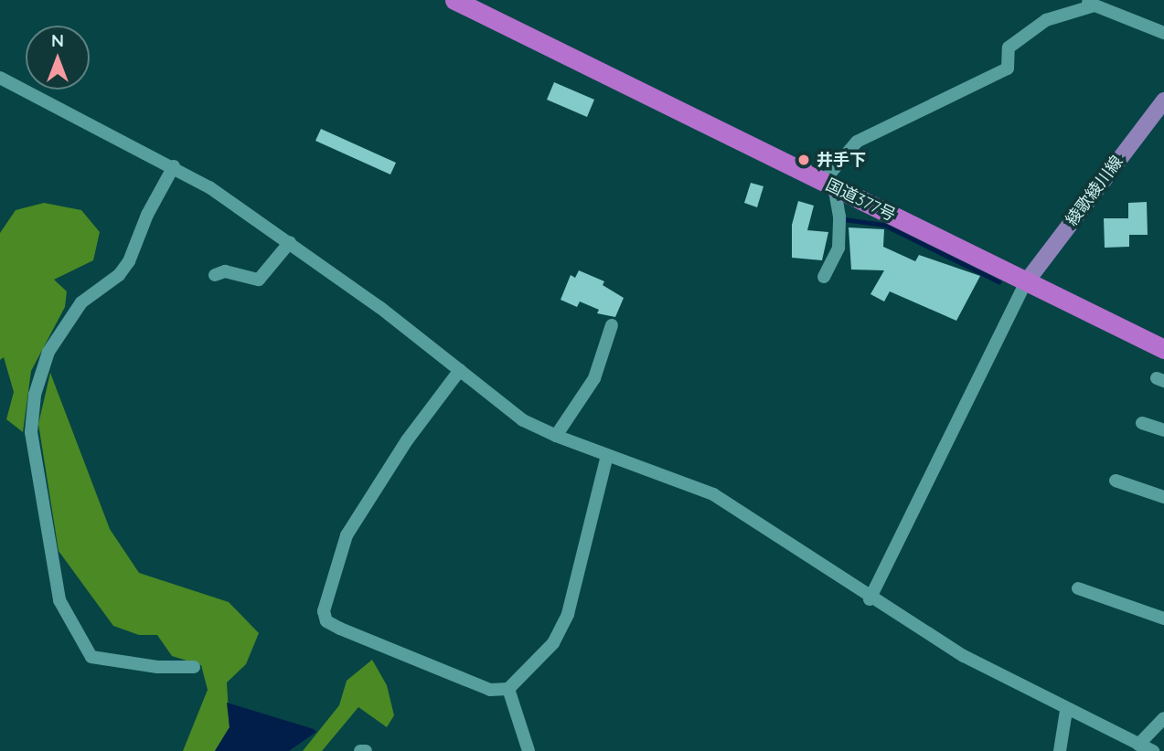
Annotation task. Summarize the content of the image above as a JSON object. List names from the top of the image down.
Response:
{
  "streets": {
    "highway": ["国道377号"],
    "main road": ["綾歌綾川線"]
  },
  "crossings": [
    ["綾歌綾川線", "国道377号"]
  ],
  "places": ["井手下"],
  "north": "top"
}
